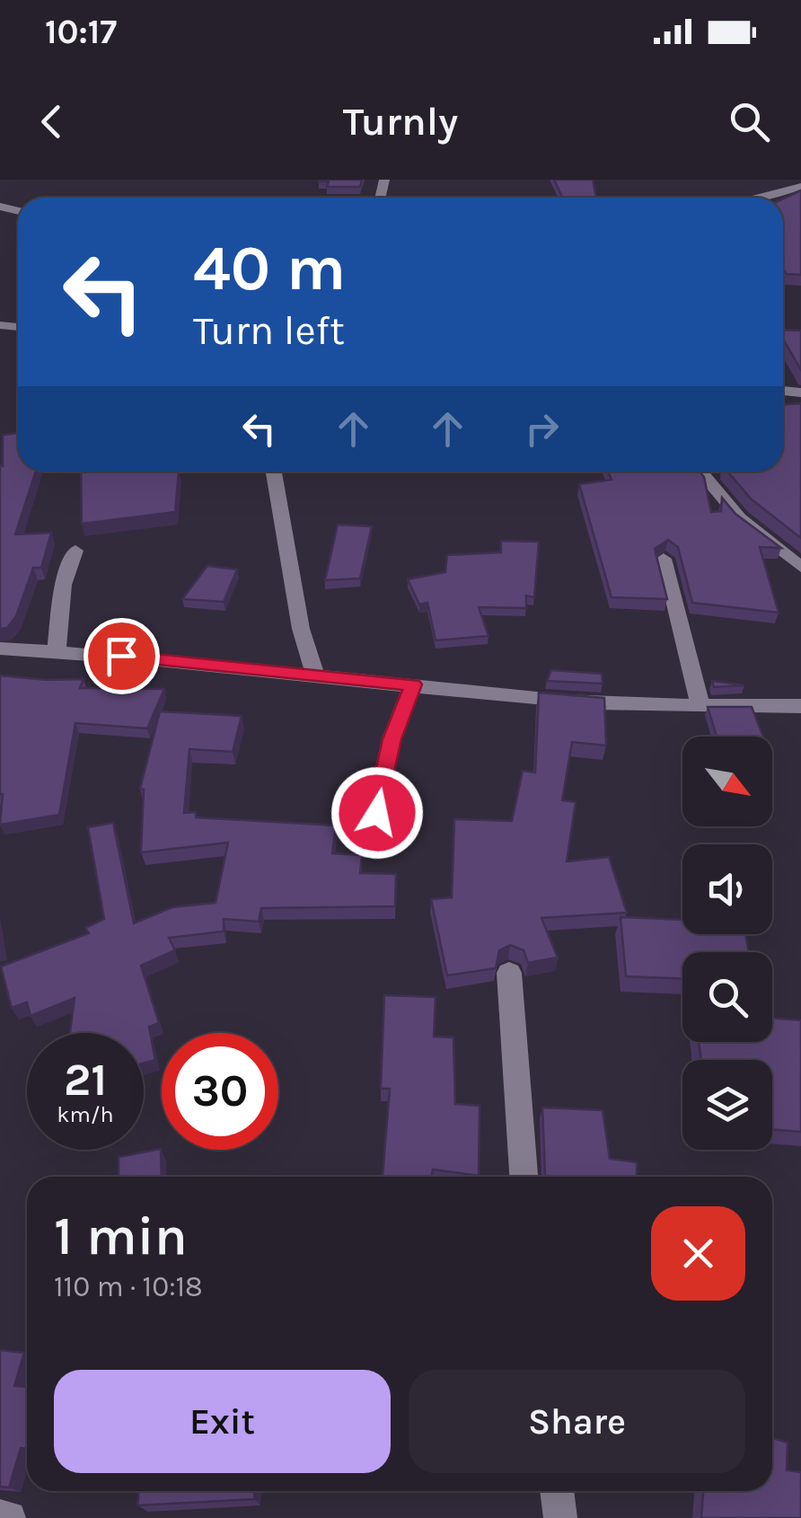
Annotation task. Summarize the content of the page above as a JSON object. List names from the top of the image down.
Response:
{
  "north": "bottom right",
  "page": {
    "status": "10:17",
    "header": "Turnly",
    "turn": ["40 m", "Turn left"],
    "speed": "21 km/h",
    "limit": "30",
    "heading": ["1 min", "110 m · 10:18"],
    "buttons": ["Exit", "Share"]
  }
}
